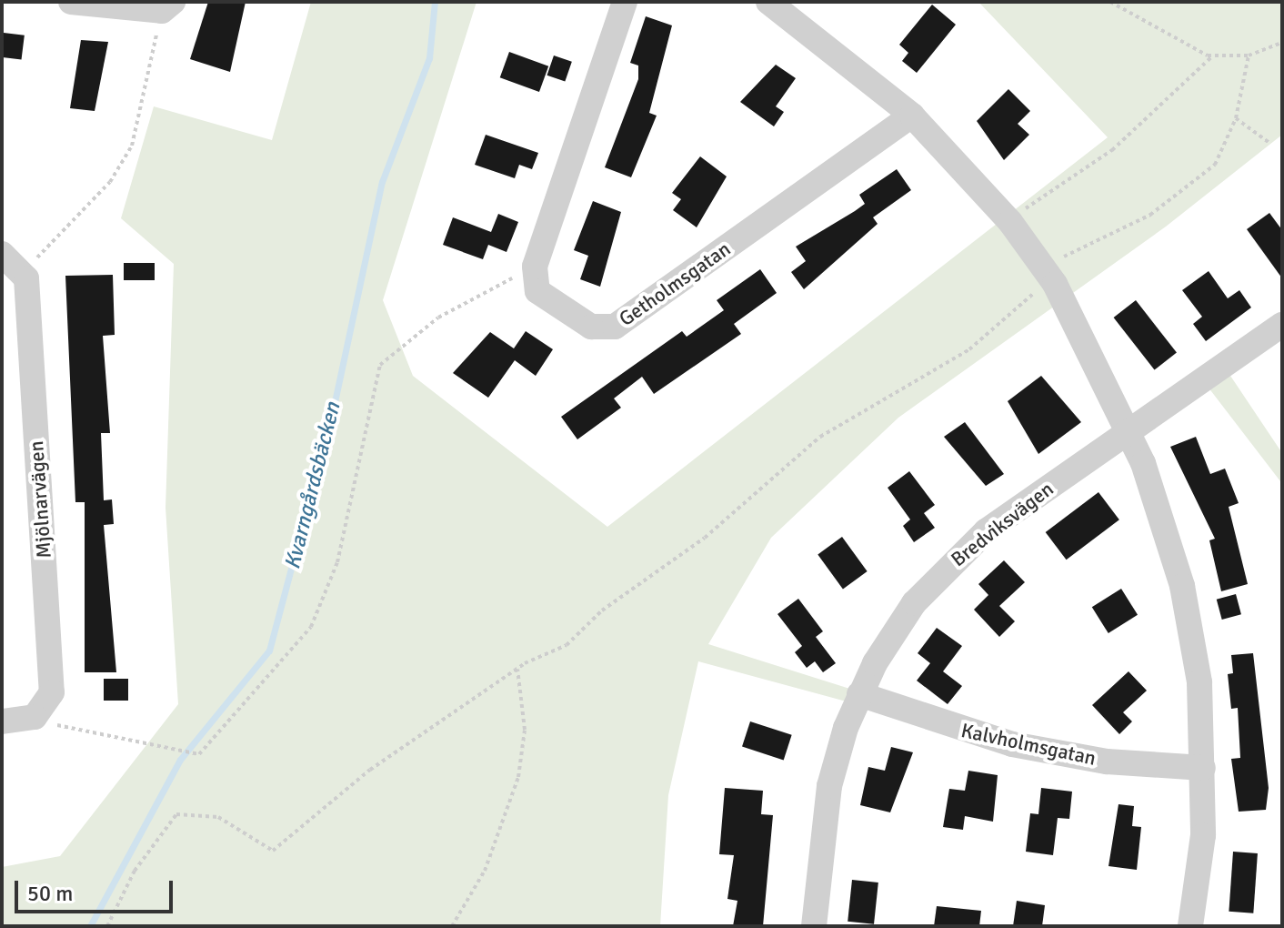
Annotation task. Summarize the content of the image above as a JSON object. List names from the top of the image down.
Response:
{
  "streets": {
    "street": [
      "Getholmsgatan",
      "Mjölnarvägen",
      "Bredviksvägen",
      "Kalvholmsgatan"
    ]
  },
  "crossings": [
    ["Bredviksvägen", "Kalvholmsgatan"]
  ],
  "water": ["Kvarngårdsbäcken"],
  "scale_bar": "50 m"
}
